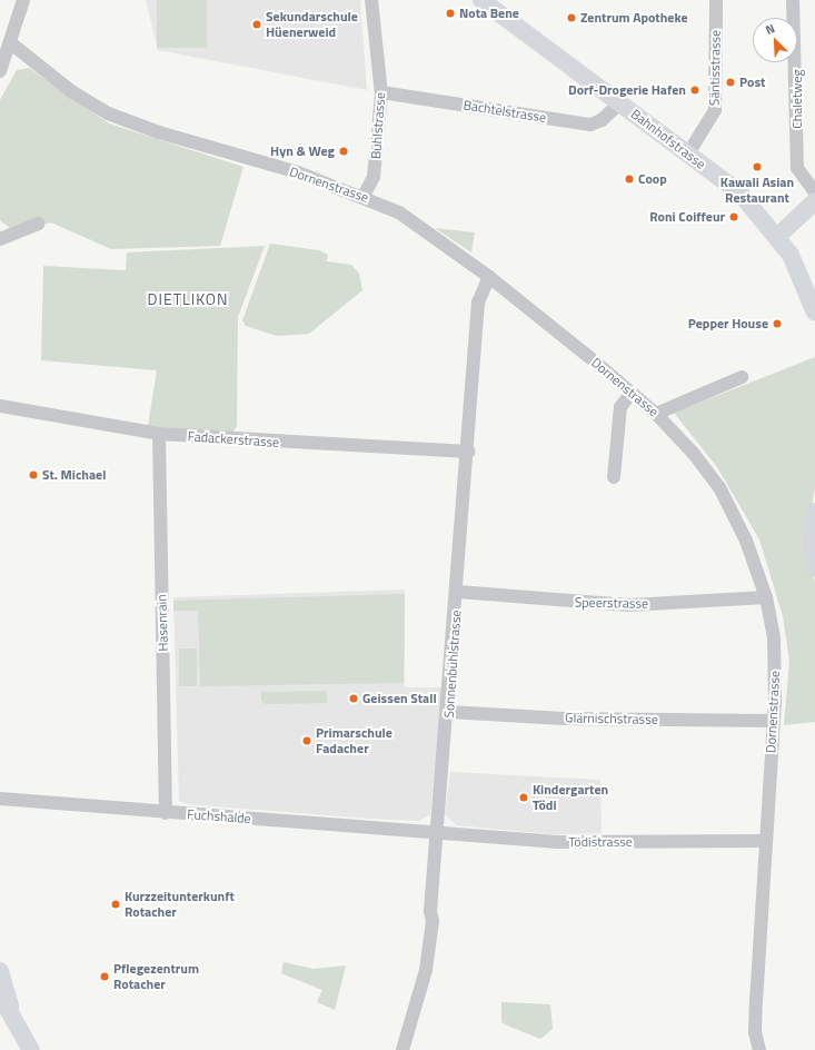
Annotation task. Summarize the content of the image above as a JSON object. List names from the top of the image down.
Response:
{
  "streets": {
    "street": [
      "Säntisstrasse",
      "Chaletweg",
      "Bachtelstrasse",
      "Bühlstrasse",
      "Bahnhofstrasse",
      "Dornenstrasse",
      "Fadackerstrasse",
      "Speerstrasse",
      "Hasenrain",
      "Sonnenbühlstrasse",
      "Glärnischstrasse",
      "Fuchshalde",
      "Tödistrasse"
    ]
  },
  "crossings": [
    ["Säntisstrasse", "Bahnhofstrasse"],
    ["Bachtelstrasse", "Bühlstrasse"],
    ["Bachtelstrasse", "Bahnhofstrasse"],
    ["Bühlstrasse", "Dornenstrasse"],
    ["Dornenstrasse", "Speerstrasse"],
    ["Dornenstrasse", "Sonnenbühlstrasse"],
    ["Dornenstrasse", "Glärnischstrasse"],
    ["Dornenstrasse", "Tödistrasse"],
    ["Fadackerstrasse", "Hasenrain"],
    ["Fadackerstrasse", "Sonnenbühlstrasse"],
    ["Speerstrasse", "Sonnenbühlstrasse"],
    ["Hasenrain", "Fuchshalde"],
    ["Sonnenbühlstrasse", "Glärnischstrasse"],
    ["Sonnenbühlstrasse", "Fuchshalde"],
    ["Sonnenbühlstrasse", "Tödistrasse"],
    ["Fuchshalde", "Tödistrasse"]
  ],
  "districts": ["DIETLIKON"],
  "places": [
    "Nota Bene",
    "Zentrum Apotheke",
    "Sekundarschule Hüenerweid",
    "Post",
    "Dorf-Drogerie Hafen",
    "Hyn & Weg",
    "Kawali Asian Restaurant",
    "Coop",
    "Roni Coiffeur",
    "Pepper House",
    "St. Michael",
    "Geissen Stall",
    "Primarschule Fadacher",
    "Kindergarten Tödi",
    "Kurzzeitunterkunft Rotacher",
    "Pflegezentrum Rotacher"
  ],
  "north": "top left"
}
